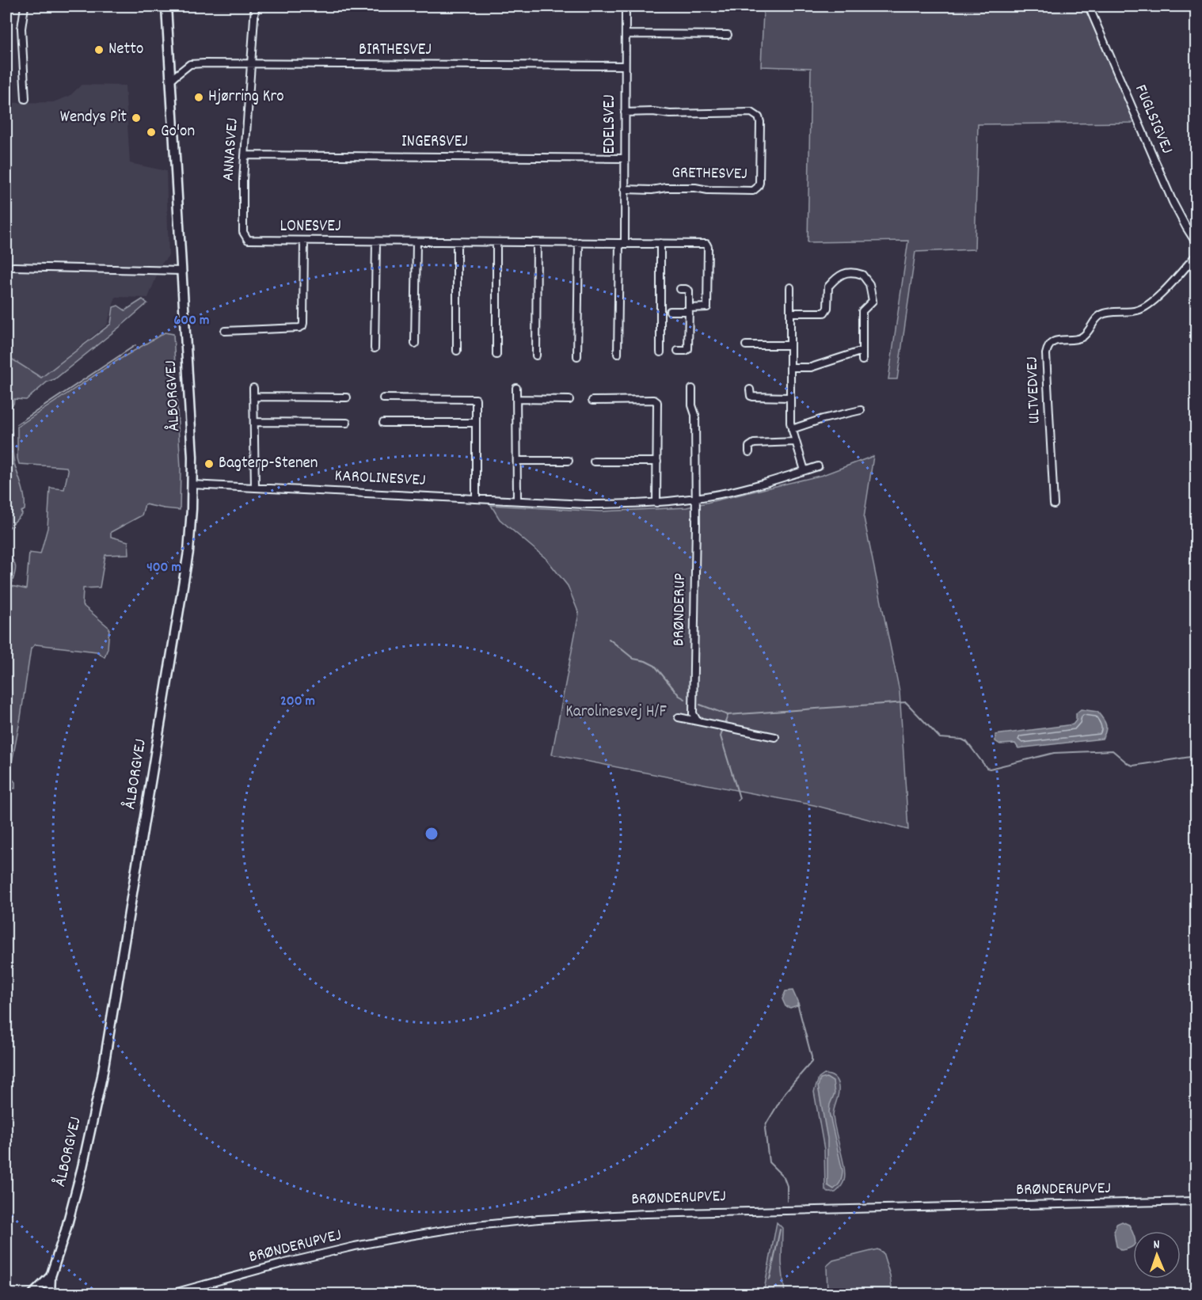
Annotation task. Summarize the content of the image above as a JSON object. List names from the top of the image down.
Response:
{
  "streets": {
    "main road": ["ÅLBORGVEJ"],
    "street": [
      "BIRTHESVEJ",
      "FUGLSIGVEJ",
      "EDELSVEJ",
      "INGERSVEJ",
      "ANNASVEJ",
      "GRETHESVEJ",
      "LONESVEJ",
      "ULTVEDVEJ",
      "KAROLINESVEJ",
      "BRØNDERUP",
      "BRØNDERUPVEJ"
    ]
  },
  "crossings": [
    ["BIRTHESVEJ", "EDELSVEJ"],
    ["BIRTHESVEJ", "ANNASVEJ"],
    ["BIRTHESVEJ", "ÅLBORGVEJ"],
    ["EDELSVEJ", "INGERSVEJ"],
    ["EDELSVEJ", "GRETHESVEJ"],
    ["EDELSVEJ", "LONESVEJ"],
    ["INGERSVEJ", "ANNASVEJ"],
    ["ANNASVEJ", "LONESVEJ"],
    ["ÅLBORGVEJ", "KAROLINESVEJ"],
    ["KAROLINESVEJ", "BRØNDERUP"]
  ],
  "parks": ["Karolinesvej H/F"],
  "places": [
    "Netto",
    "Hjørring Kro",
    "Wendys Pit",
    "Go'on",
    "Bagterp-Stenen"
  ],
  "north": "top",
  "rings": ["600 m", "400 m", "200 m"]
}
